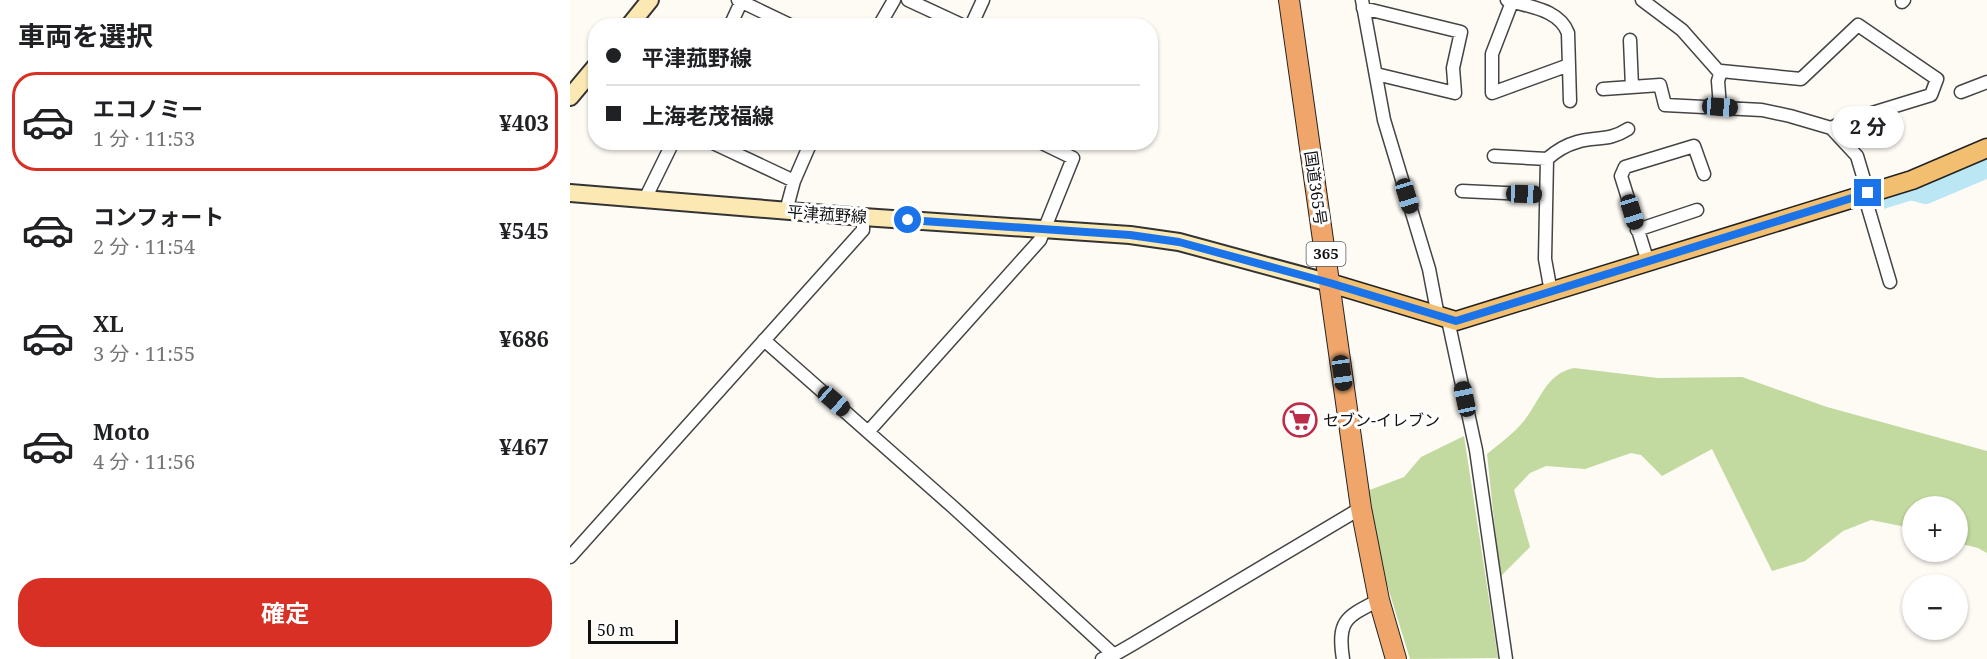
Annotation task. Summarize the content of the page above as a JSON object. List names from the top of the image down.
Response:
{
  "streets": {
    "highway": ["国道365号", "365"],
    "main road": ["平津菰野線"]
  },
  "crossings": [
    ["国道365号", "平津菰野線"]
  ],
  "places": {
    "supermarket": ["セブン-イレブン"]
  },
  "scale_bar": "50 m",
  "page": {
    "heading": "車両を選択",
    "banner": ["平津菰野線", "上海老茂福線"],
    "list": [
      {
        "name": "エコノミー",
        "note": "1 分 · 11:53",
        "value": "¥403"
      },
      {
        "name": "コンフォート",
        "note": "2 分 · 11:54",
        "value": "¥545"
      },
      {
        "name": "XL",
        "note": "3 分 · 11:55",
        "value": "¥686"
      },
      {
        "name": "Moto",
        "note": "4 分 · 11:56",
        "value": "¥467"
      }
    ],
    "bubble": "2 分",
    "map_buttons": ["+", "−"],
    "buttons": "確定",
    "scale": "50 m"
  }
}
